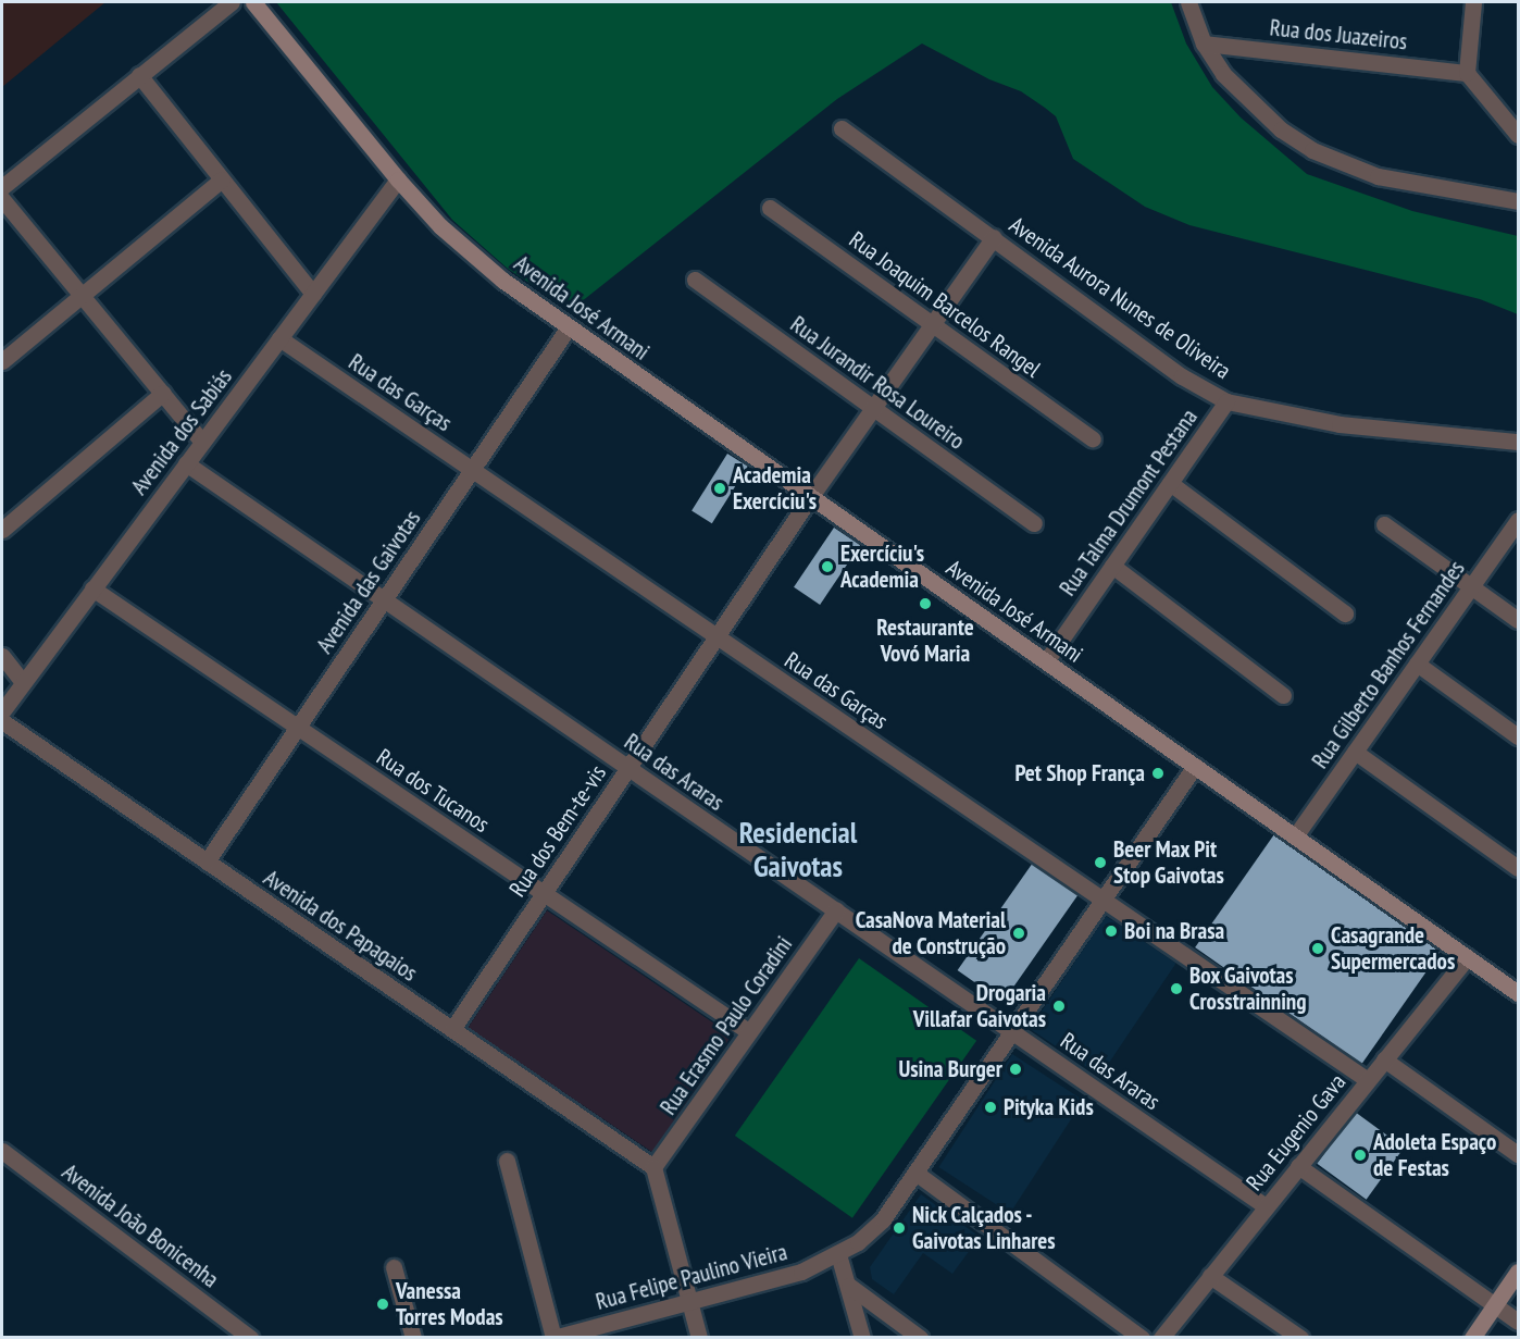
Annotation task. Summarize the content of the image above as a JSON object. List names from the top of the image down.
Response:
{
  "streets": {
    "main road": ["Avenida José Armani"],
    "street": [
      "Rua dos Juazeiros",
      "Avenida Aurora Nunes de Oliveira",
      "Rua Joaquim Barcelos Rangel",
      "Rua Jurandir Rosa Loureiro",
      "Rua das Garças",
      "Avenida dos Sabiás",
      "Rua Talma Drumont Pestana",
      "Avenida das Gaivotas",
      "Rua Gilberto Banhos Fernandes",
      "Rua das Araras",
      "Rua dos Tucanos",
      "Rua dos Bem-te-vis",
      "Avenida dos Papagaios",
      "Rua Erasmo Paulo Coradini",
      "Rua Eugenio Gava",
      "Avenida João Bonicenha",
      "Rua Felipe Paulino Vieira"
    ]
  },
  "crossings": [
    ["Avenida Aurora Nunes de Oliveira", "Rua Talma Drumont Pestana"],
    ["Avenida Aurora Nunes de Oliveira", "Rua dos Bem-te-vis"],
    ["Rua Joaquim Barcelos Rangel", "Rua dos Bem-te-vis"],
    ["Avenida José Armani", "Avenida dos Sabiás"],
    ["Avenida José Armani", "Rua Talma Drumont Pestana"],
    ["Avenida José Armani", "Avenida das Gaivotas"],
    ["Avenida José Armani", "Rua Gilberto Banhos Fernandes"],
    ["Avenida José Armani", "Rua dos Bem-te-vis"],
    ["Avenida José Armani", "Rua Eugenio Gava"],
    ["Avenida José Armani", "Rua Felipe Paulino Vieira"],
    ["Rua Jurandir Rosa Loureiro", "Rua dos Bem-te-vis"],
    ["Rua das Garças", "Avenida dos Sabiás"],
    ["Rua das Garças", "Avenida das Gaivotas"],
    ["Rua das Garças", "Rua dos Bem-te-vis"],
    ["Rua das Garças", "Rua Eugenio Gava"],
    ["Rua das Garças", "Rua Felipe Paulino Vieira"],
    ["Avenida dos Sabiás", "Rua das Araras"],
    ["Avenida dos Sabiás", "Rua dos Tucanos"],
    ["Avenida das Gaivotas", "Rua das Araras"],
    ["Avenida das Gaivotas", "Rua dos Tucanos"],
    ["Avenida das Gaivotas", "Avenida dos Papagaios"],
    ["Rua das Araras", "Rua dos Bem-te-vis"],
    ["Rua das Araras", "Rua Erasmo Paulo Coradini"],
    ["Rua das Araras", "Rua Eugenio Gava"],
    ["Rua das Araras", "Rua Felipe Paulino Vieira"],
    ["Rua dos Tucanos", "Rua dos Bem-te-vis"],
    ["Rua dos Tucanos", "Rua Erasmo Paulo Coradini"],
    ["Rua dos Bem-te-vis", "Avenida dos Papagaios"],
    ["Avenida dos Papagaios", "Rua Erasmo Paulo Coradini"]
  ],
  "districts": ["Residencial Gaivotas"],
  "places": [
    "Academia Exercíciu's",
    "Exercíciu's Academia",
    "Restaurante Vovó Maria",
    "Pet Shop França",
    "Beer Max Pit Stop Gaivotas",
    "Boi na Brasa",
    "CasaNova Material de Construção",
    "Casagrande Supermercados",
    "Box Gaivotas Crosstrainning",
    "Drogaria Villafar Gaivotas",
    "Usina Burger",
    "Pityka Kids",
    "Adoleta Espaço de Festas",
    "Nick Calçados - Gaivotas Linhares",
    "Vanessa Torres Modas"
  ]
}
